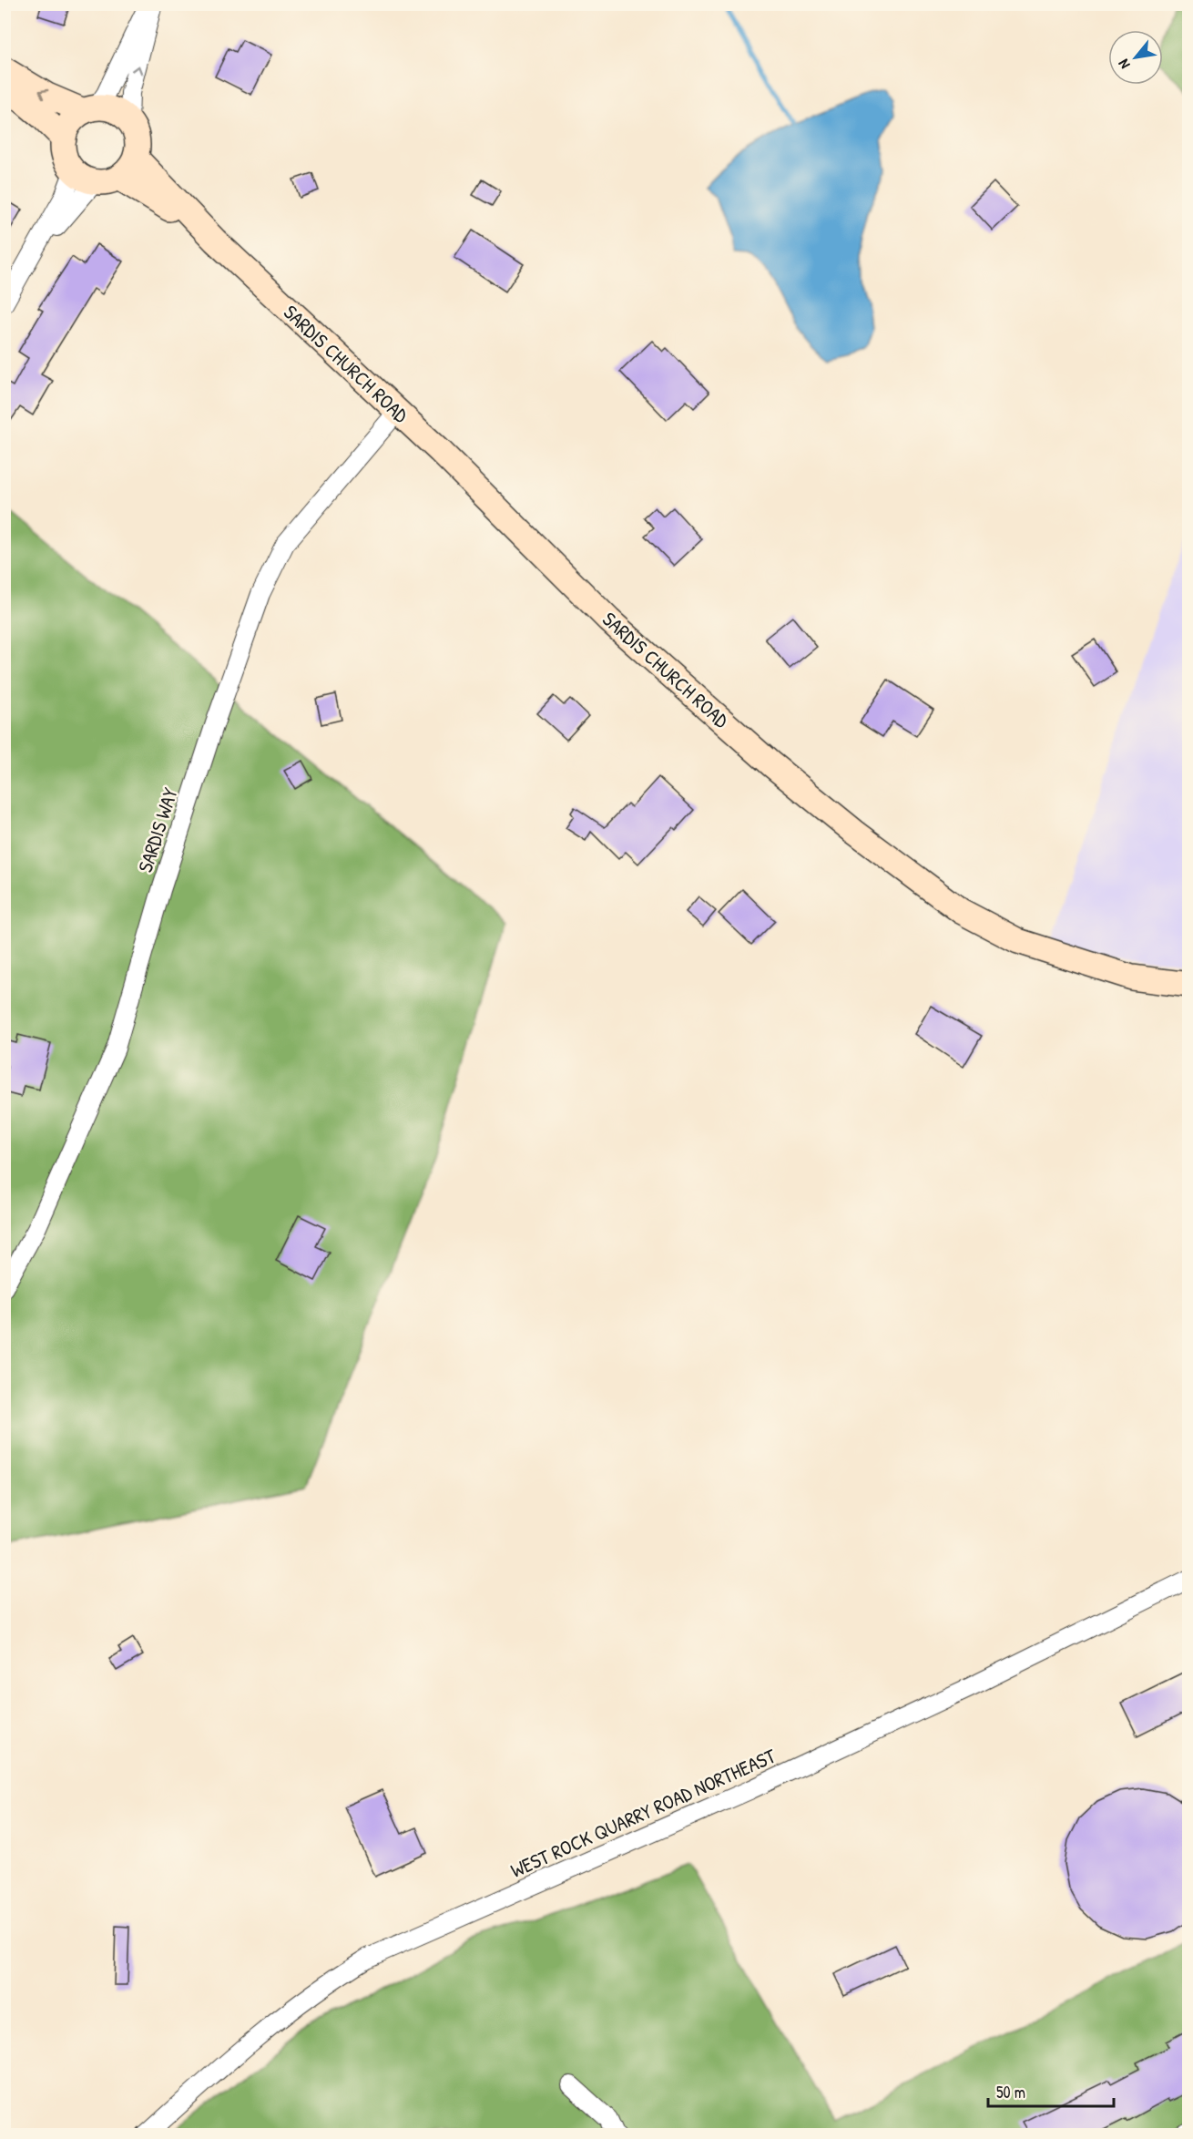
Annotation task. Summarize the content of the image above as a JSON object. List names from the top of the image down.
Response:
{
  "streets": {
    "street": ["SARDIS CHURCH ROAD", "SARDIS WAY", "WEST ROCK QUARRY ROAD NORTHEAST"]
  },
  "crossings": [
    ["SARDIS CHURCH ROAD", "SARDIS WAY"]
  ],
  "scale_bar": "50 m",
  "north": "bottom left"
}
